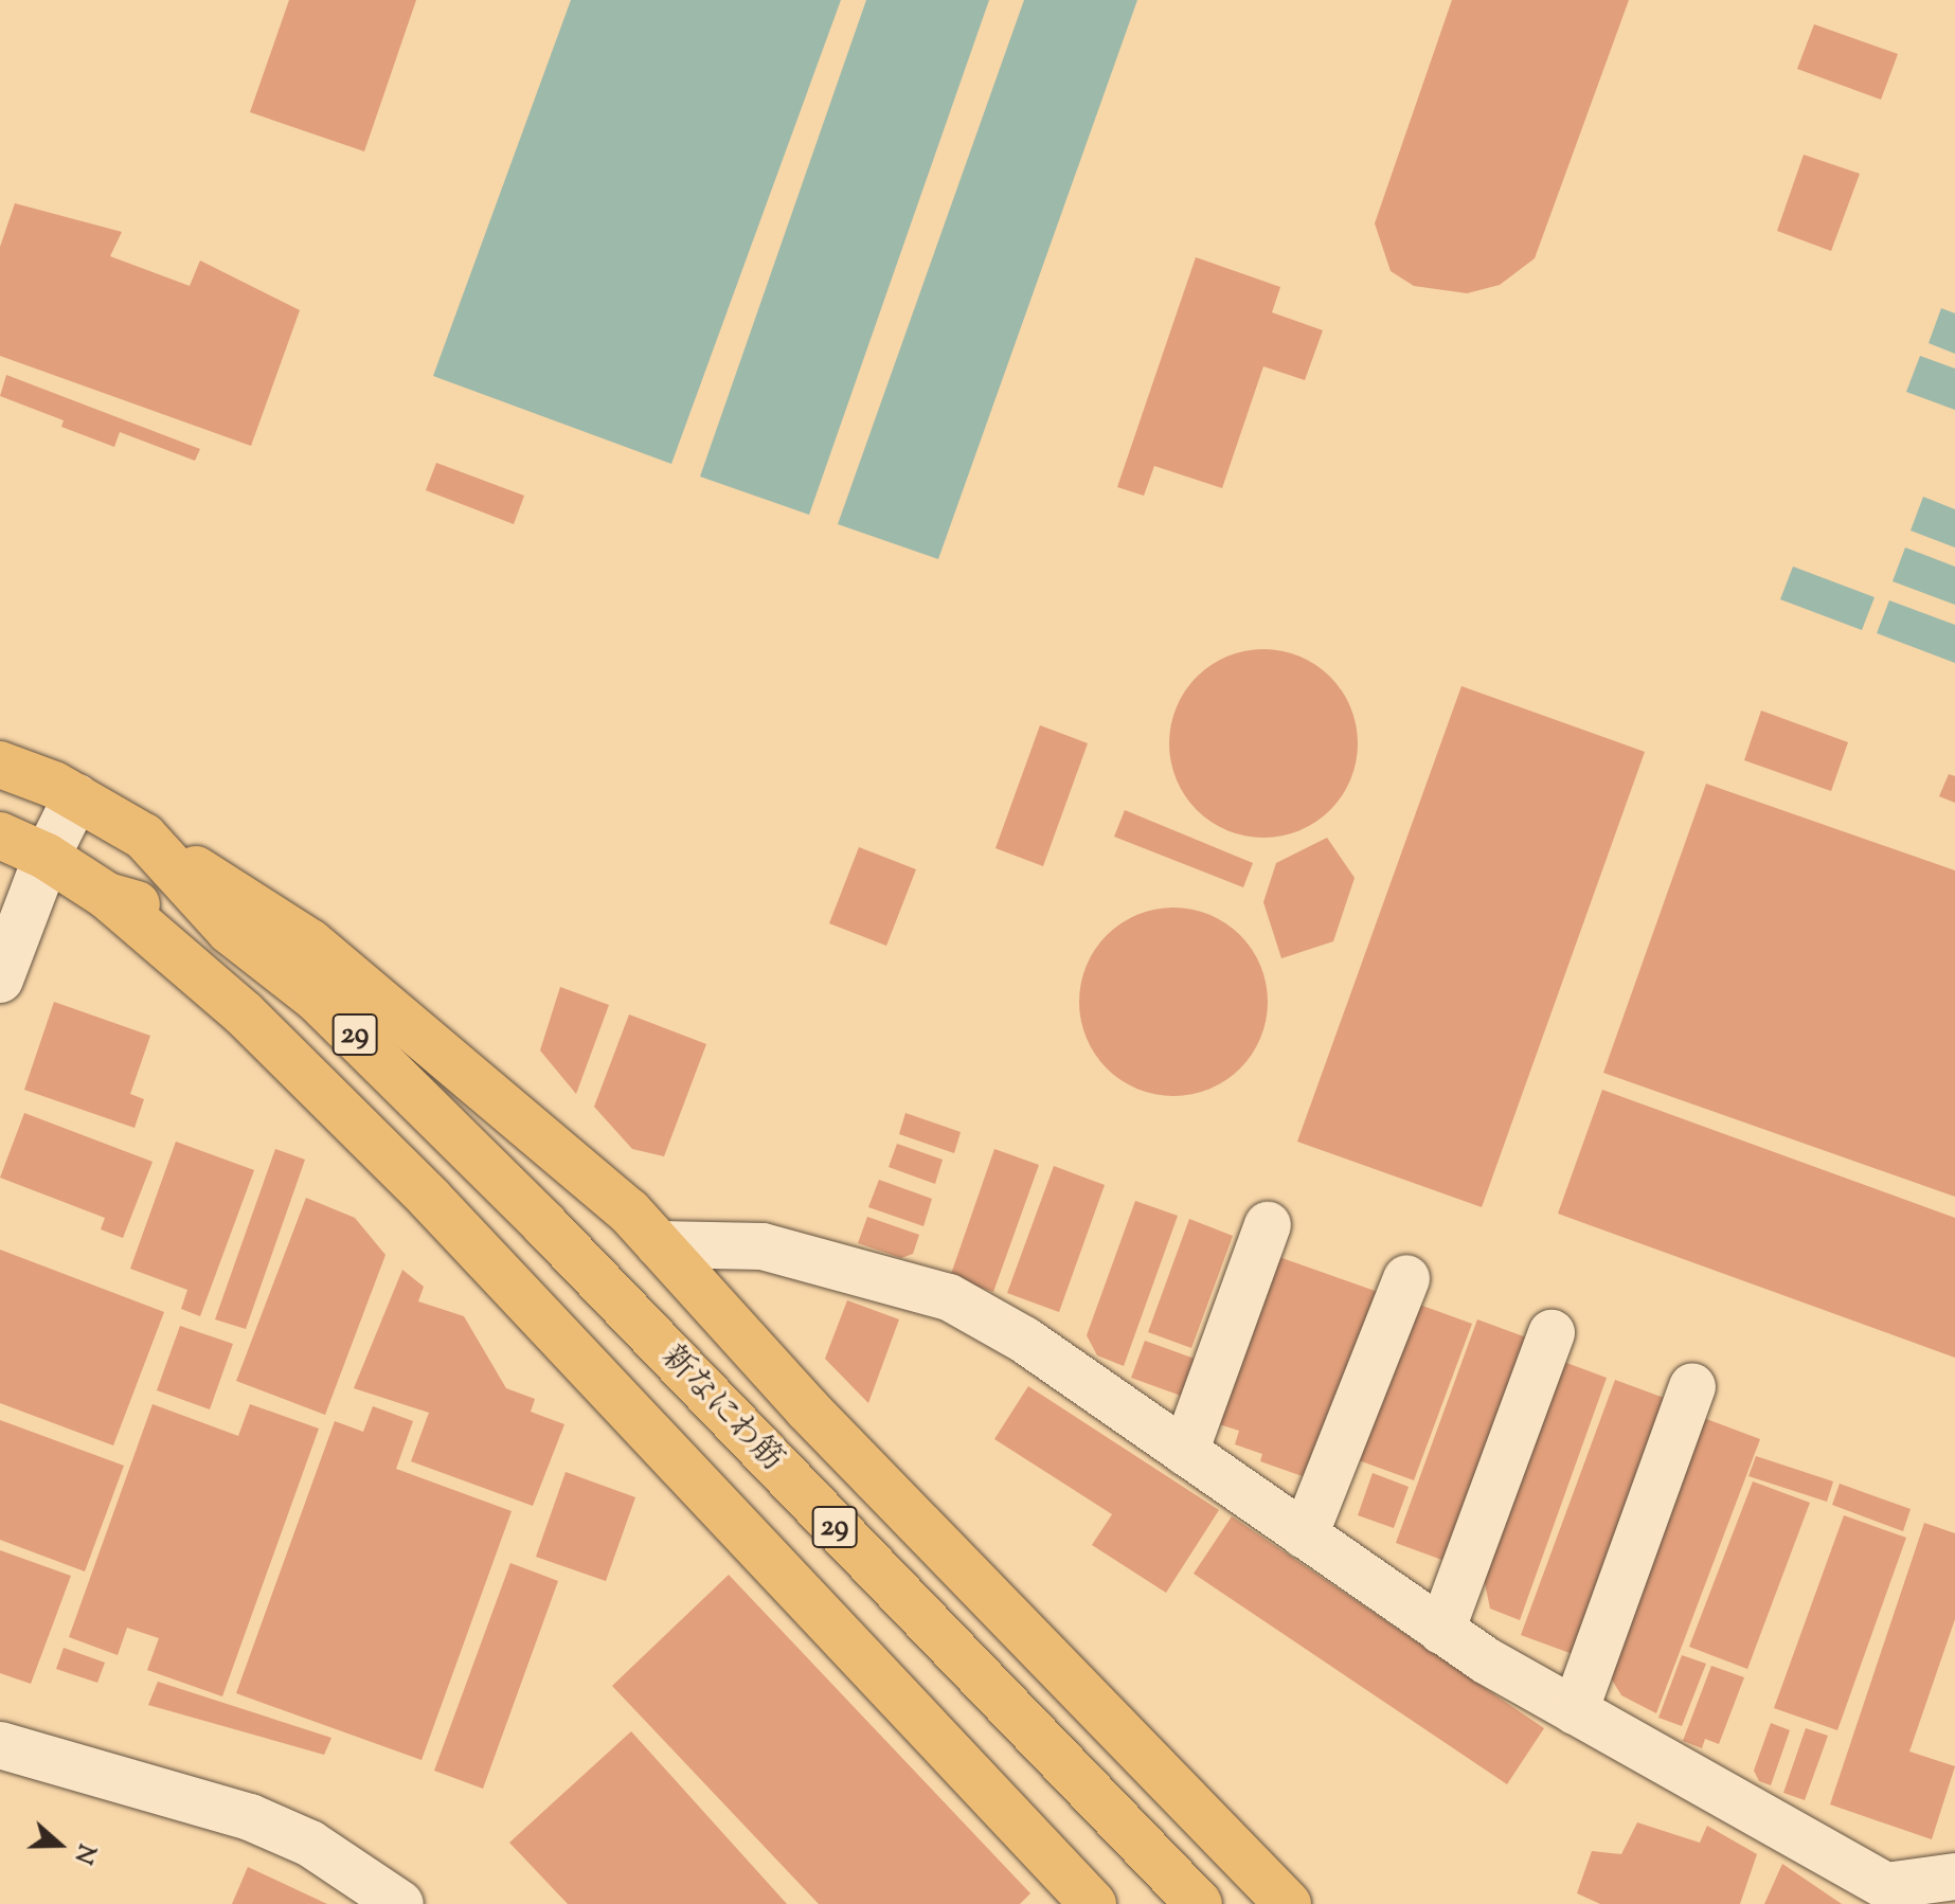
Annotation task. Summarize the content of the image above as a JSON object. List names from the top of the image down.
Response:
{
  "streets": {
    "main road": ["29", "新なにわ筋"]
  },
  "north": "right"
}
